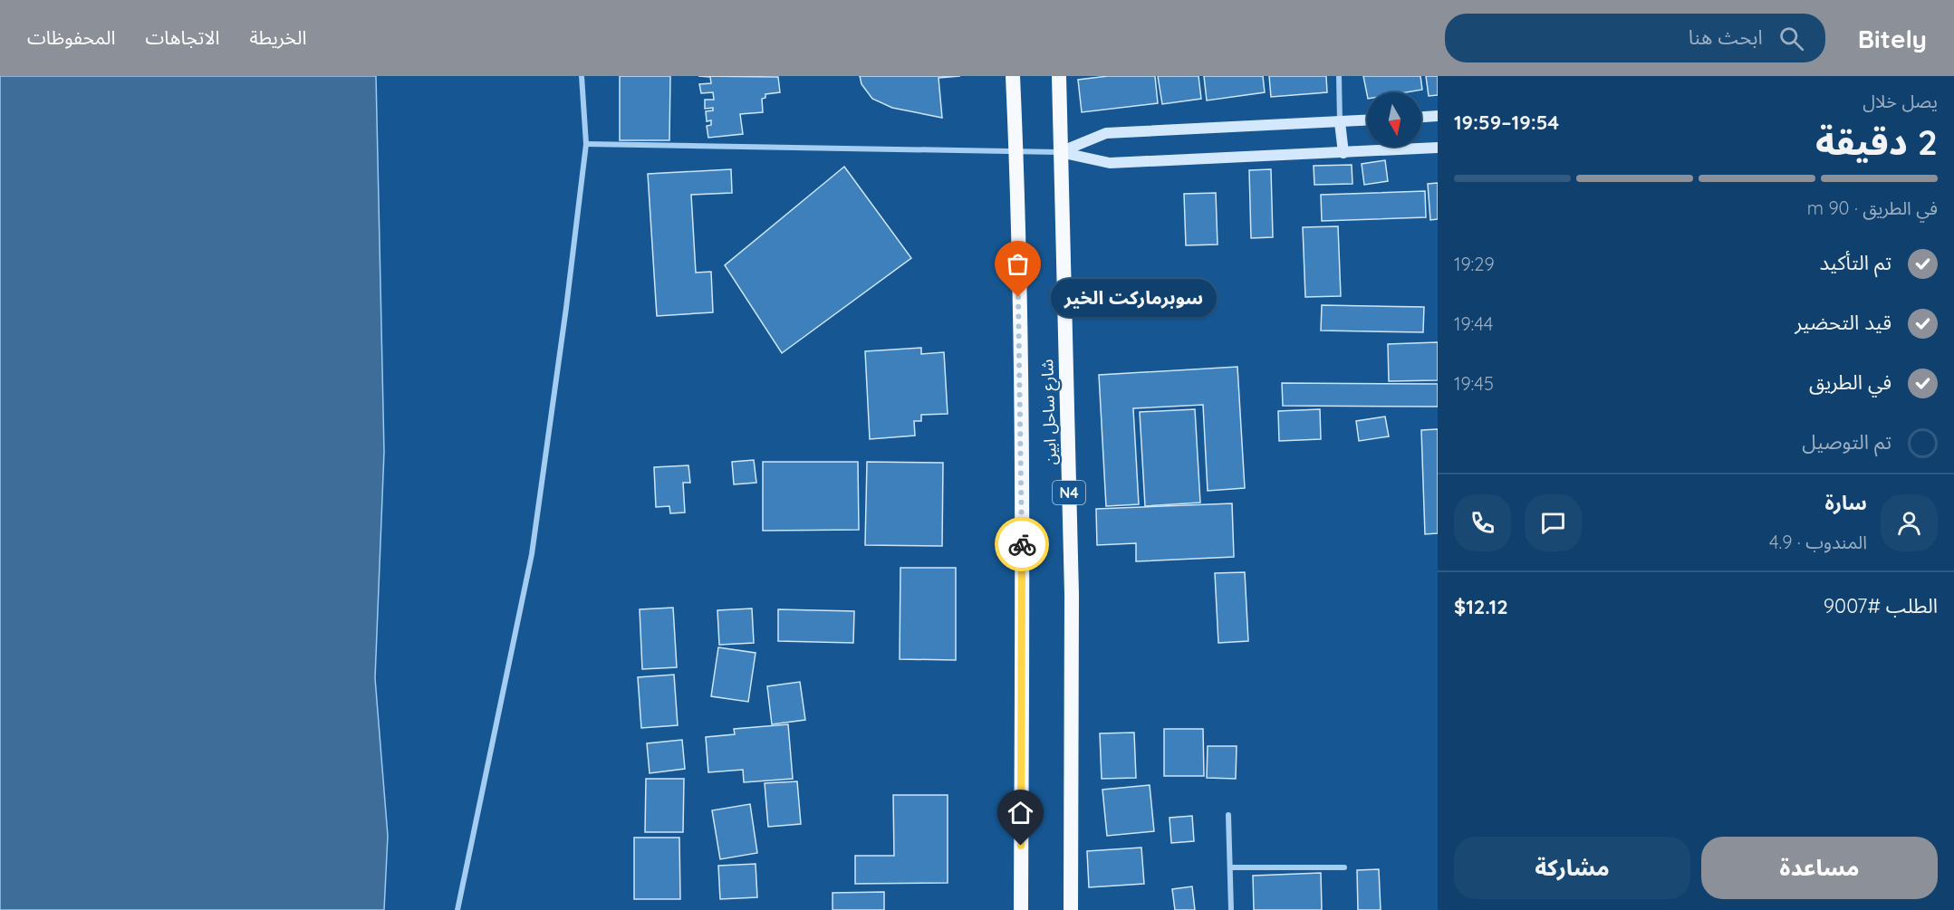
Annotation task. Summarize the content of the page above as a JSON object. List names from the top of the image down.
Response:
{
  "streets": {
    "highway": ["شارع ساحل ابين", "N4"]
  },
  "places": ["سوبرماركت الخير"],
  "north": "bottom",
  "page": {
    "header": "Bitely",
    "search": "ابحث هنا",
    "nav": ["الخريطة", "الاتجاهات", "المحفوظات"],
    "heading": ["2 دقيقة", "يصل خلال", "19:54–19:59"],
    "panel": [
      "سارة",
      "المندوب · 4.9",
      "الطلب #9007",
      "$12.12"
    ],
    "bar": "في الطريق · 90 m",
    "list": [
      ["تم التأكيد", "19:29"],
      ["قيد التحضير", "19:44"],
      ["في الطريق", "19:45"],
      "تم التوصيل"
    ],
    "bubble": "سوبرماركت الخير",
    "buttons": ["مساعدة", "مشاركة"]
  }
}
